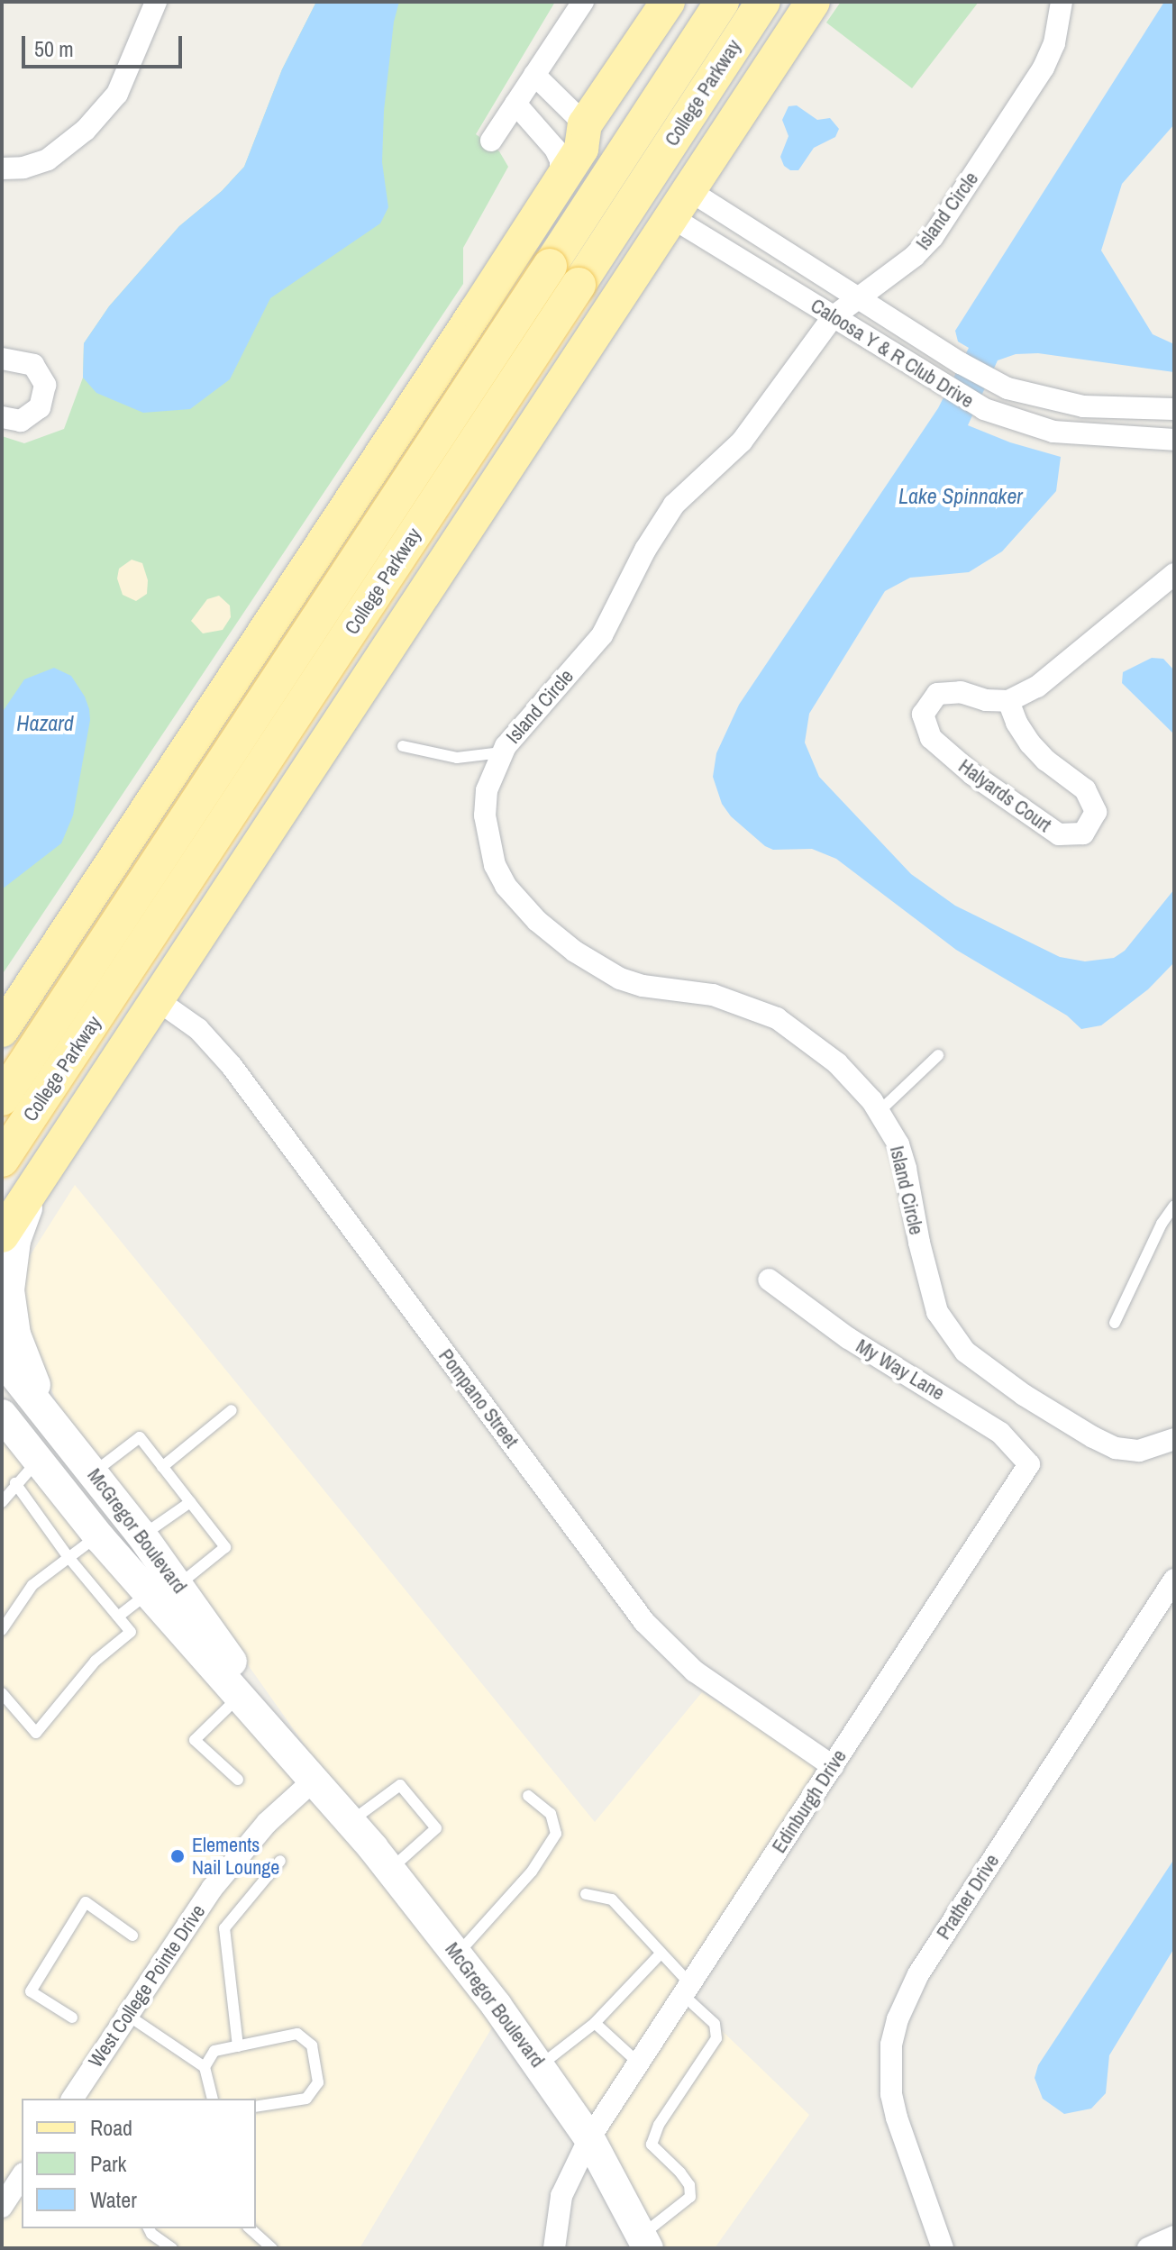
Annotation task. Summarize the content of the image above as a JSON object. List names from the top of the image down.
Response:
{
  "streets": {
    "main road": ["College Parkway", "McGregor Boulevard"],
    "street": [
      "Island Circle",
      "Caloosa Y & R Club Drive",
      "Halyards Court",
      "My Way Lane",
      "Pompano Street",
      "Edinburgh Drive",
      "Prather Drive",
      "West College Pointe Drive"
    ]
  },
  "crossings": [
    ["Island Circle", "Caloosa Y & R Club Drive"],
    ["My Way Lane", "Edinburgh Drive"],
    ["Pompano Street", "Edinburgh Drive"],
    ["McGregor Boulevard", "Edinburgh Drive"],
    ["McGregor Boulevard", "West College Pointe Drive"]
  ],
  "water": ["Lake Spinnaker", "Hazard"],
  "places": ["Elements Nail Lounge"],
  "legend": ["Road", "Park", "Water"],
  "scale_bar": "50 m"
}
